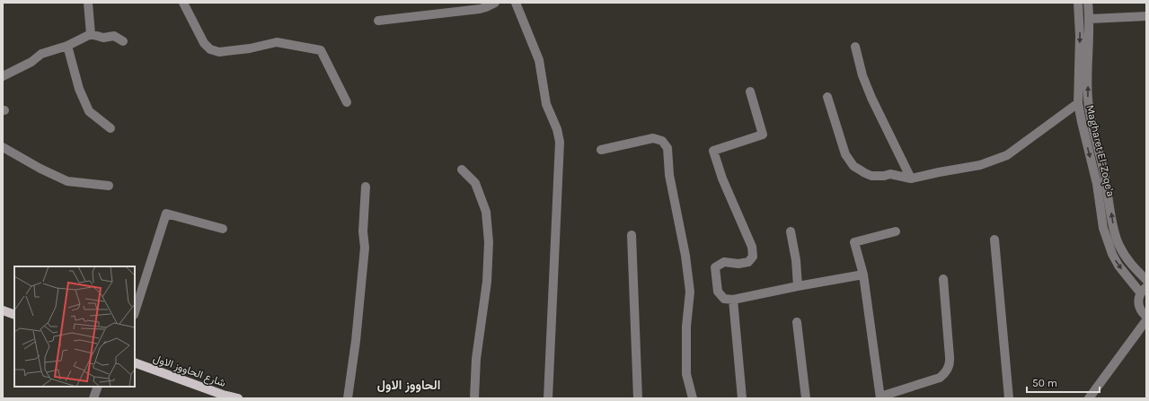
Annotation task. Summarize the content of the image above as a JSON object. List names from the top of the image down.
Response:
{
  "streets": {
    "main road": ["شارع الحاووز الاول"],
    "street": ["Magharet El-Zoqe'a"]
  },
  "districts": ["الحاووز الاول"],
  "scale_bar": "50 m"
}
